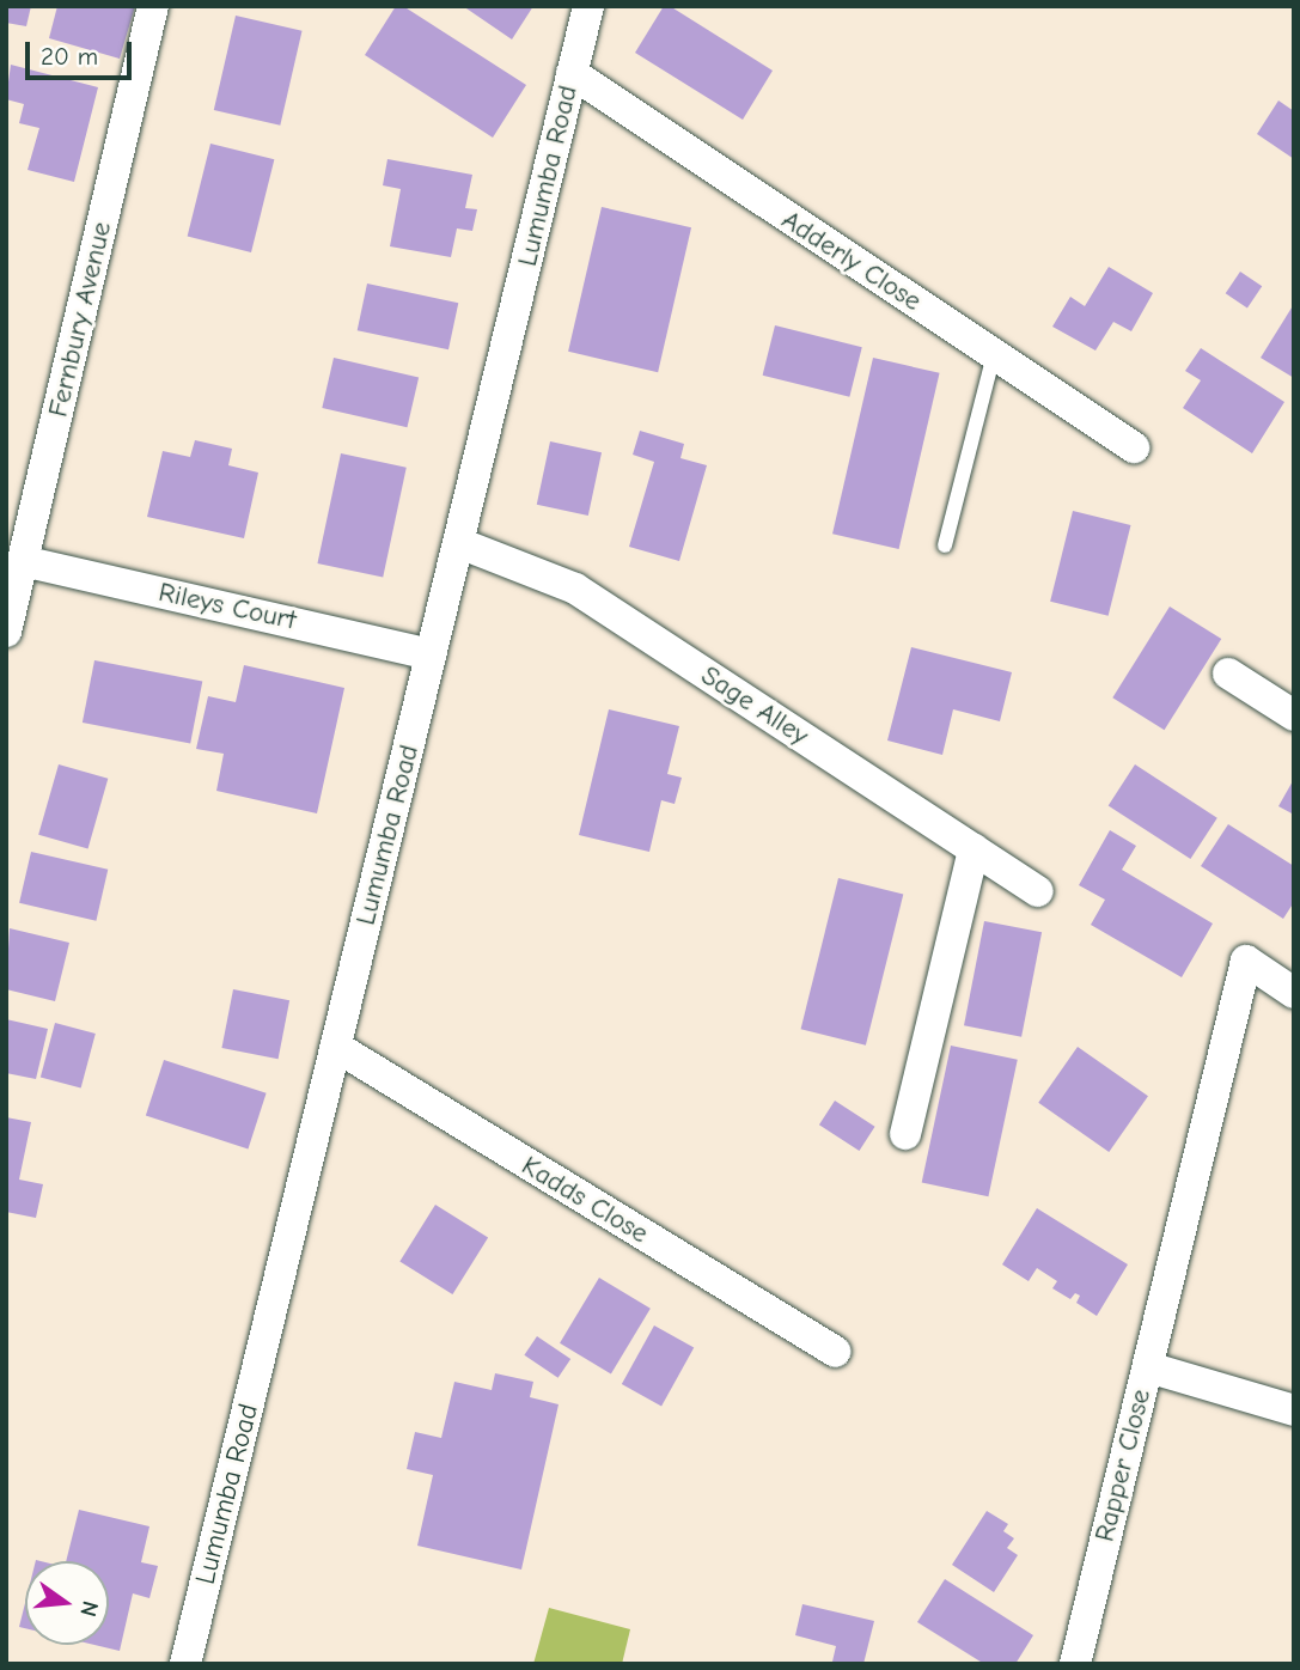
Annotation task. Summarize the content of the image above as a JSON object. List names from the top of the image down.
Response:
{
  "streets": {
    "street": [
      "Lumumba Road",
      "Adderly Close",
      "Fernbury Avenue",
      "Rileys Court",
      "Sage Alley",
      "Kadds Close",
      "Rapper Close"
    ]
  },
  "crossings": [
    ["Lumumba Road", "Adderly Close"],
    ["Lumumba Road", "Rileys Court"],
    ["Lumumba Road", "Sage Alley"],
    ["Lumumba Road", "Kadds Close"],
    ["Fernbury Avenue", "Rileys Court"]
  ],
  "scale_bar": "20 m",
  "north": "right"
}
